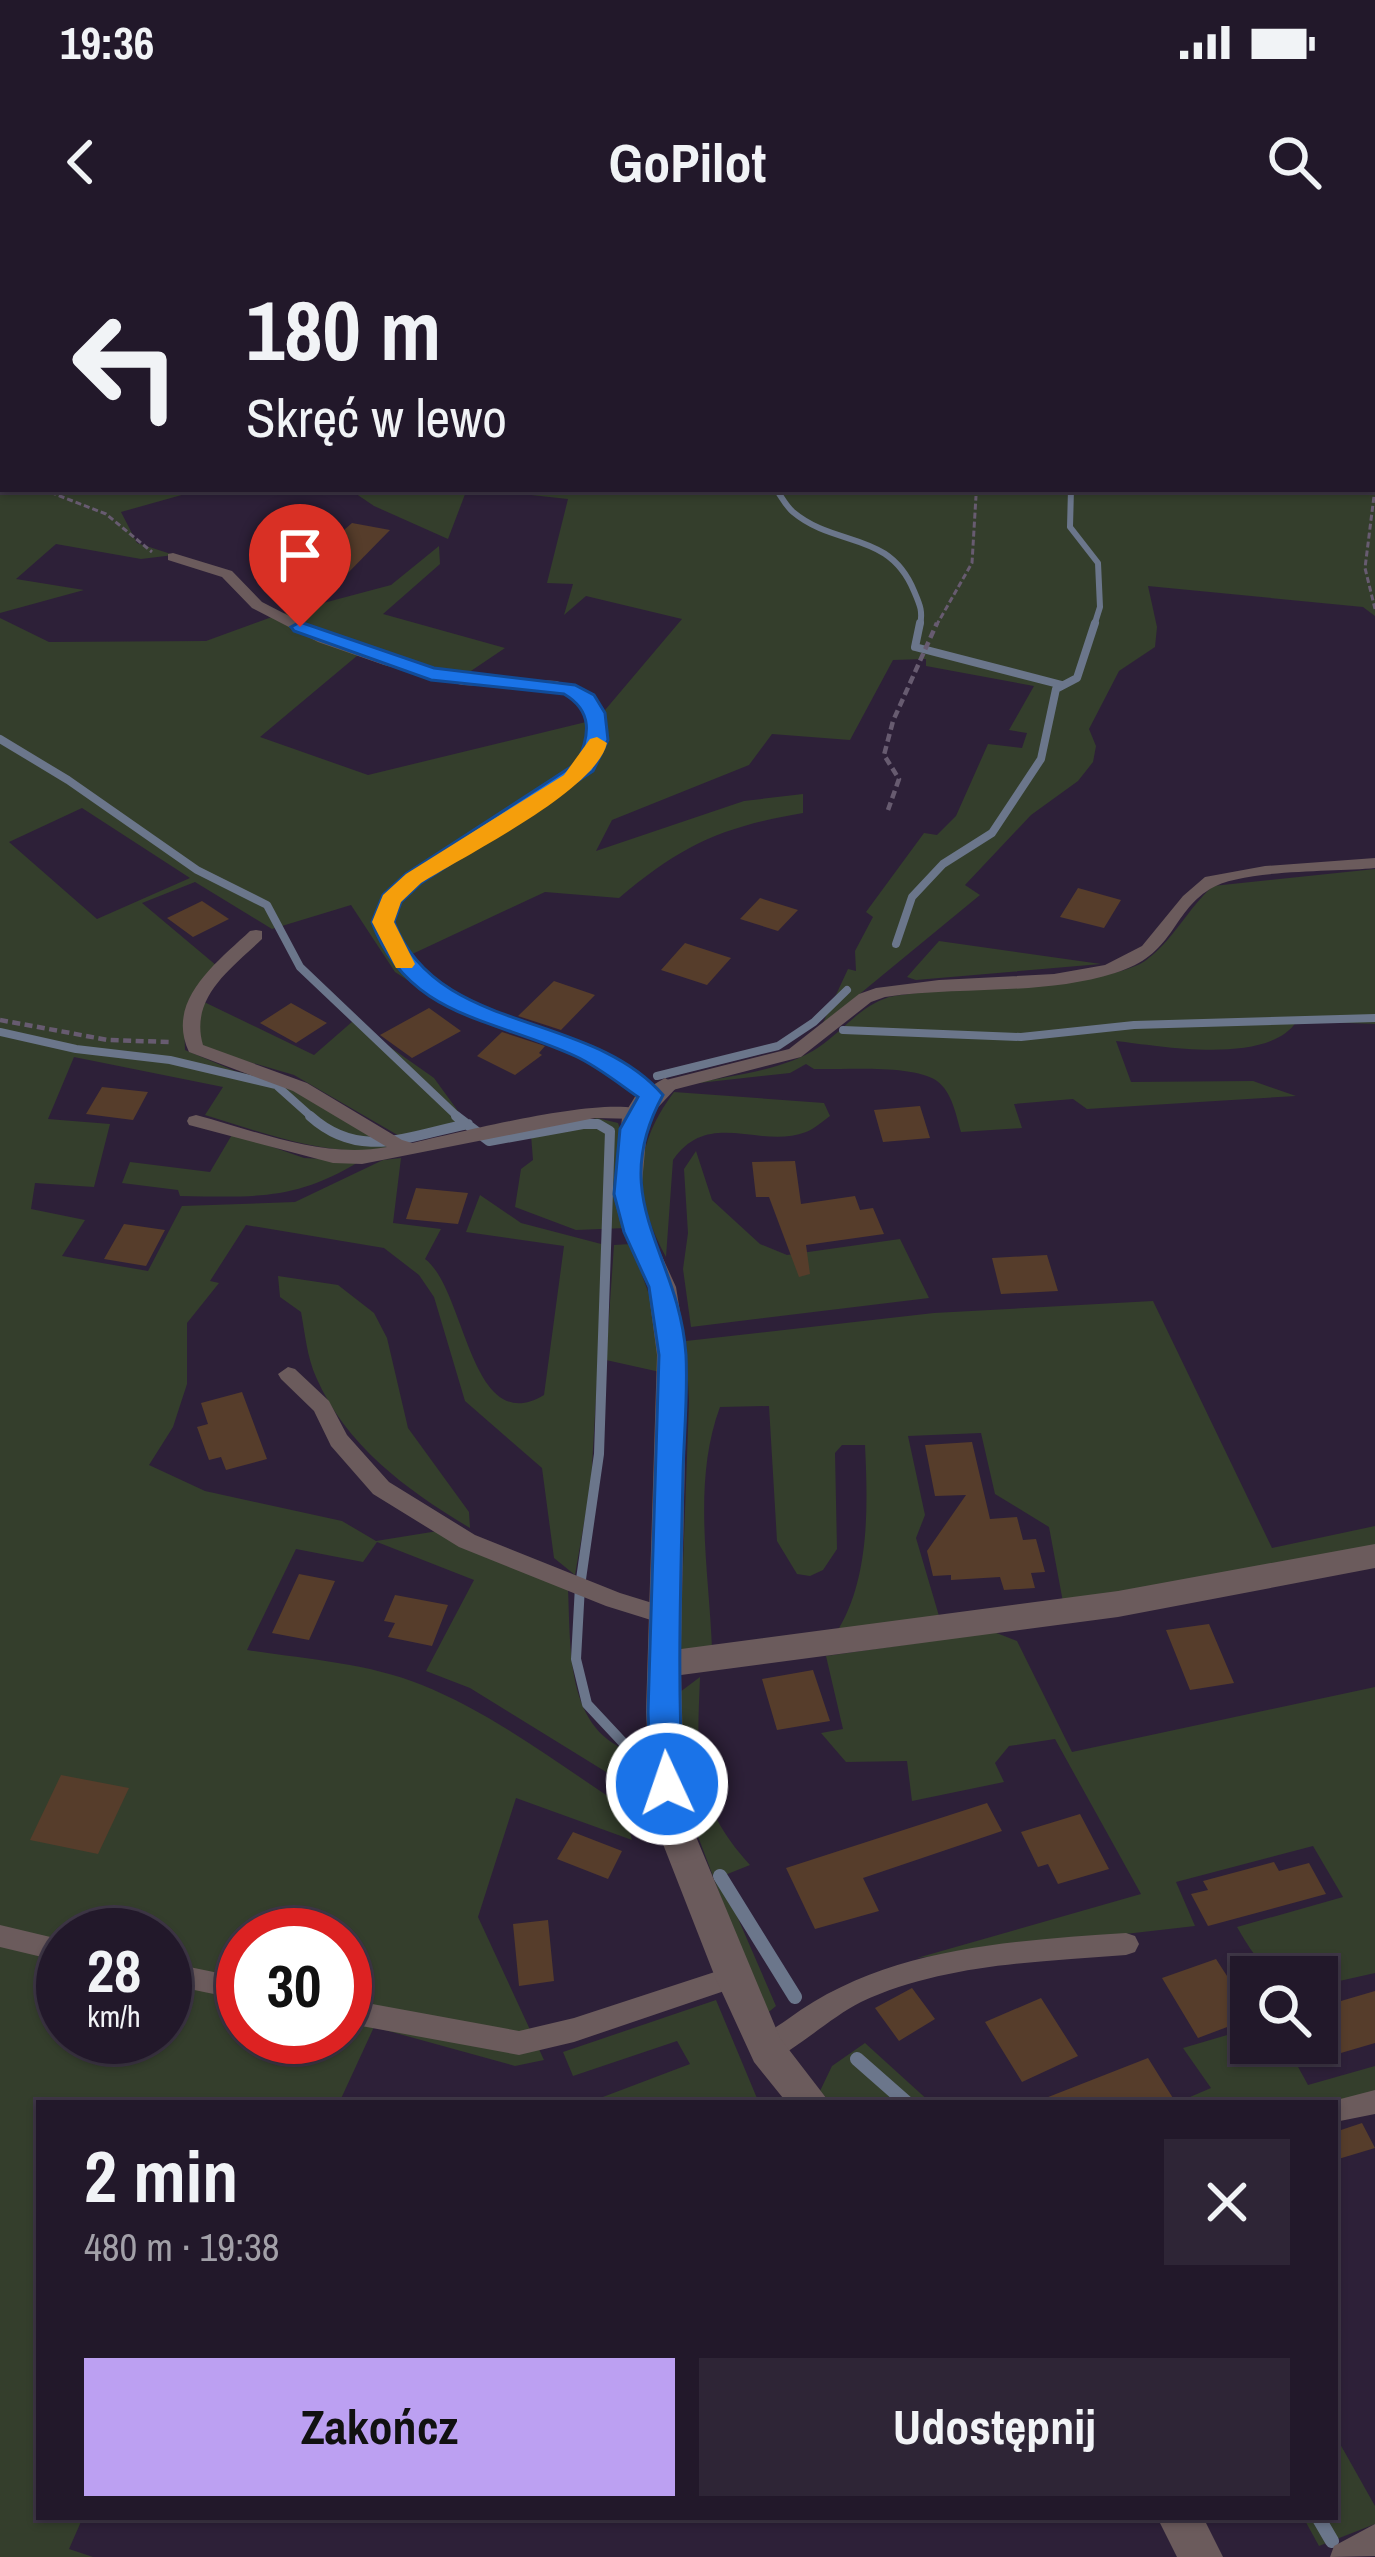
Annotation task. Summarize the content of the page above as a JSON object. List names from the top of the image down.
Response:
{
  "page": {
    "status": "19:36",
    "header": "GoPilot",
    "turn": ["180 m", "Skręć w lewo"],
    "speed": "28 km/h",
    "limit": "30",
    "heading": ["2 min", "480 m · 19:38"],
    "buttons": ["Zakończ", "Udostępnij"]
  }
}
